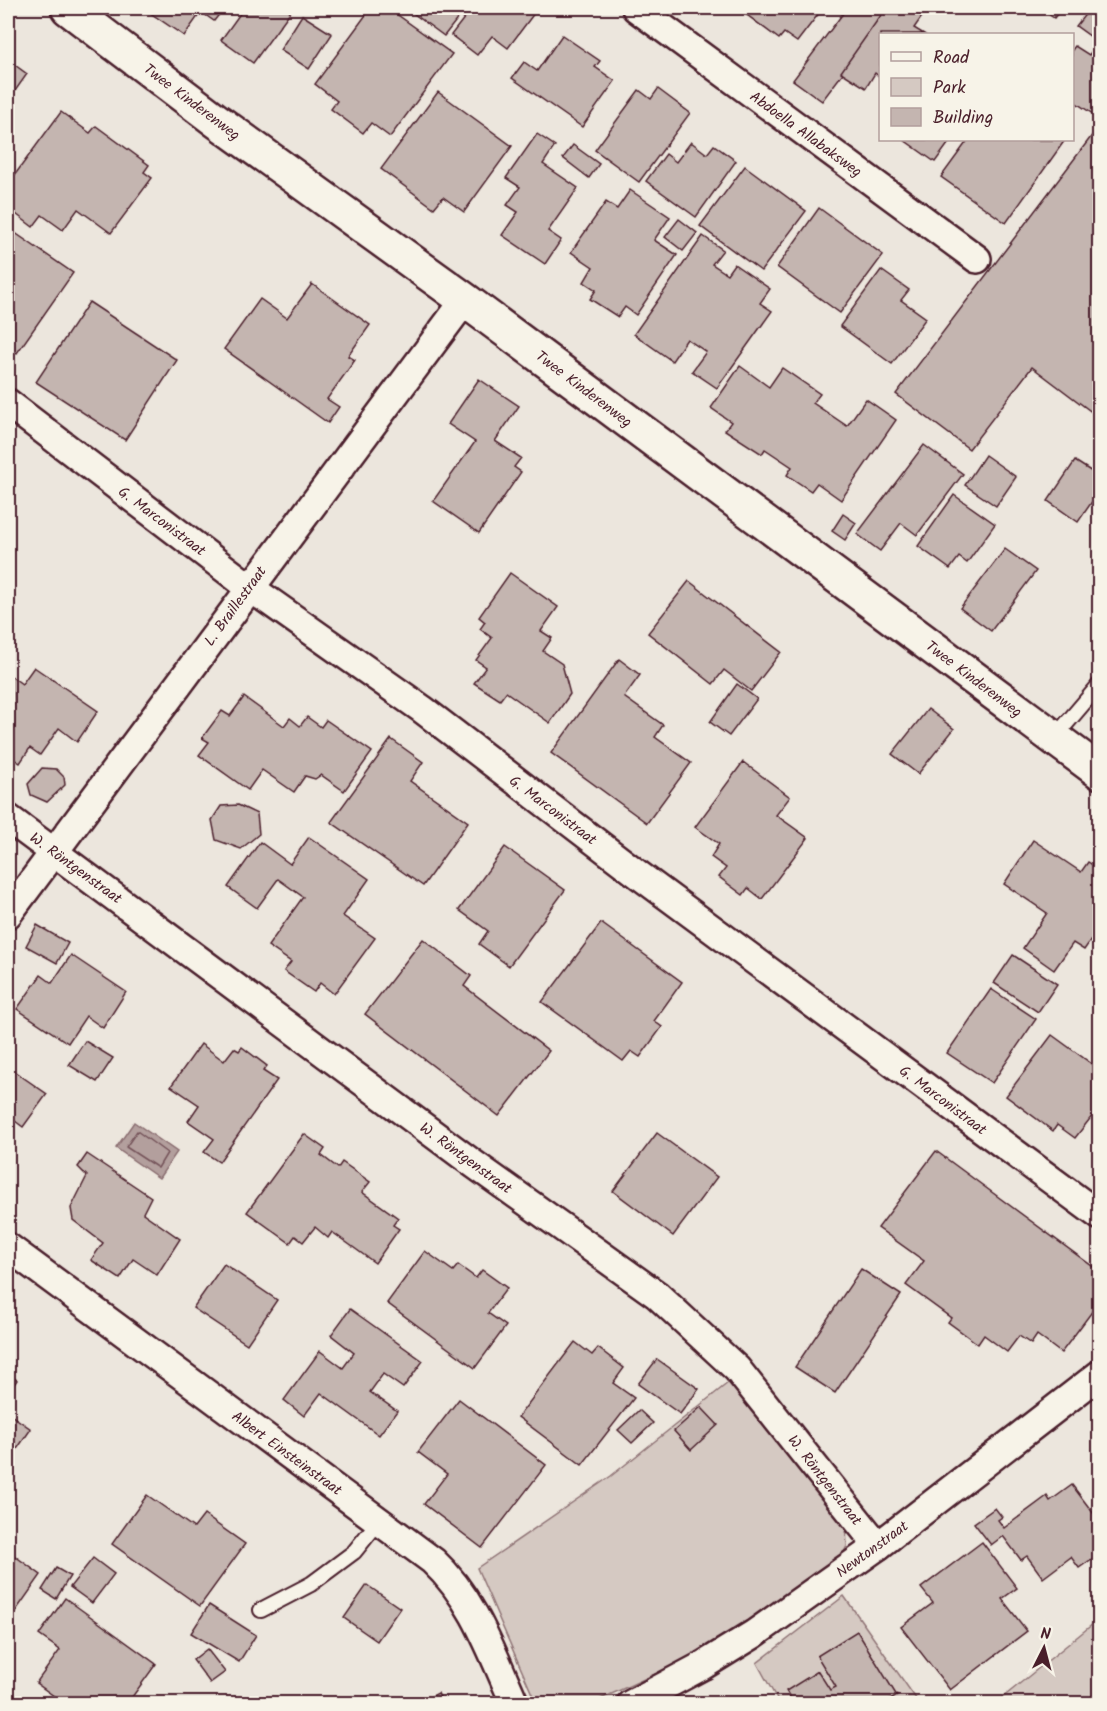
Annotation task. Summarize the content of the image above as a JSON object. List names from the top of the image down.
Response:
{
  "streets": {
    "street": [
      "Twee Kinderenweg",
      "Abdoella Allabaksweg",
      "G. Marconistraat",
      "L. Braillestraat",
      "W. Röntgenstraat",
      "Albert Einsteinstraat",
      "Newtonstraat"
    ]
  },
  "crossings": [
    ["Twee Kinderenweg", "L. Braillestraat"],
    ["G. Marconistraat", "L. Braillestraat"],
    ["L. Braillestraat", "W. Röntgenstraat"],
    ["W. Röntgenstraat", "Newtonstraat"]
  ],
  "legend": ["Road", "Park", "Building"],
  "north": "top"
}
